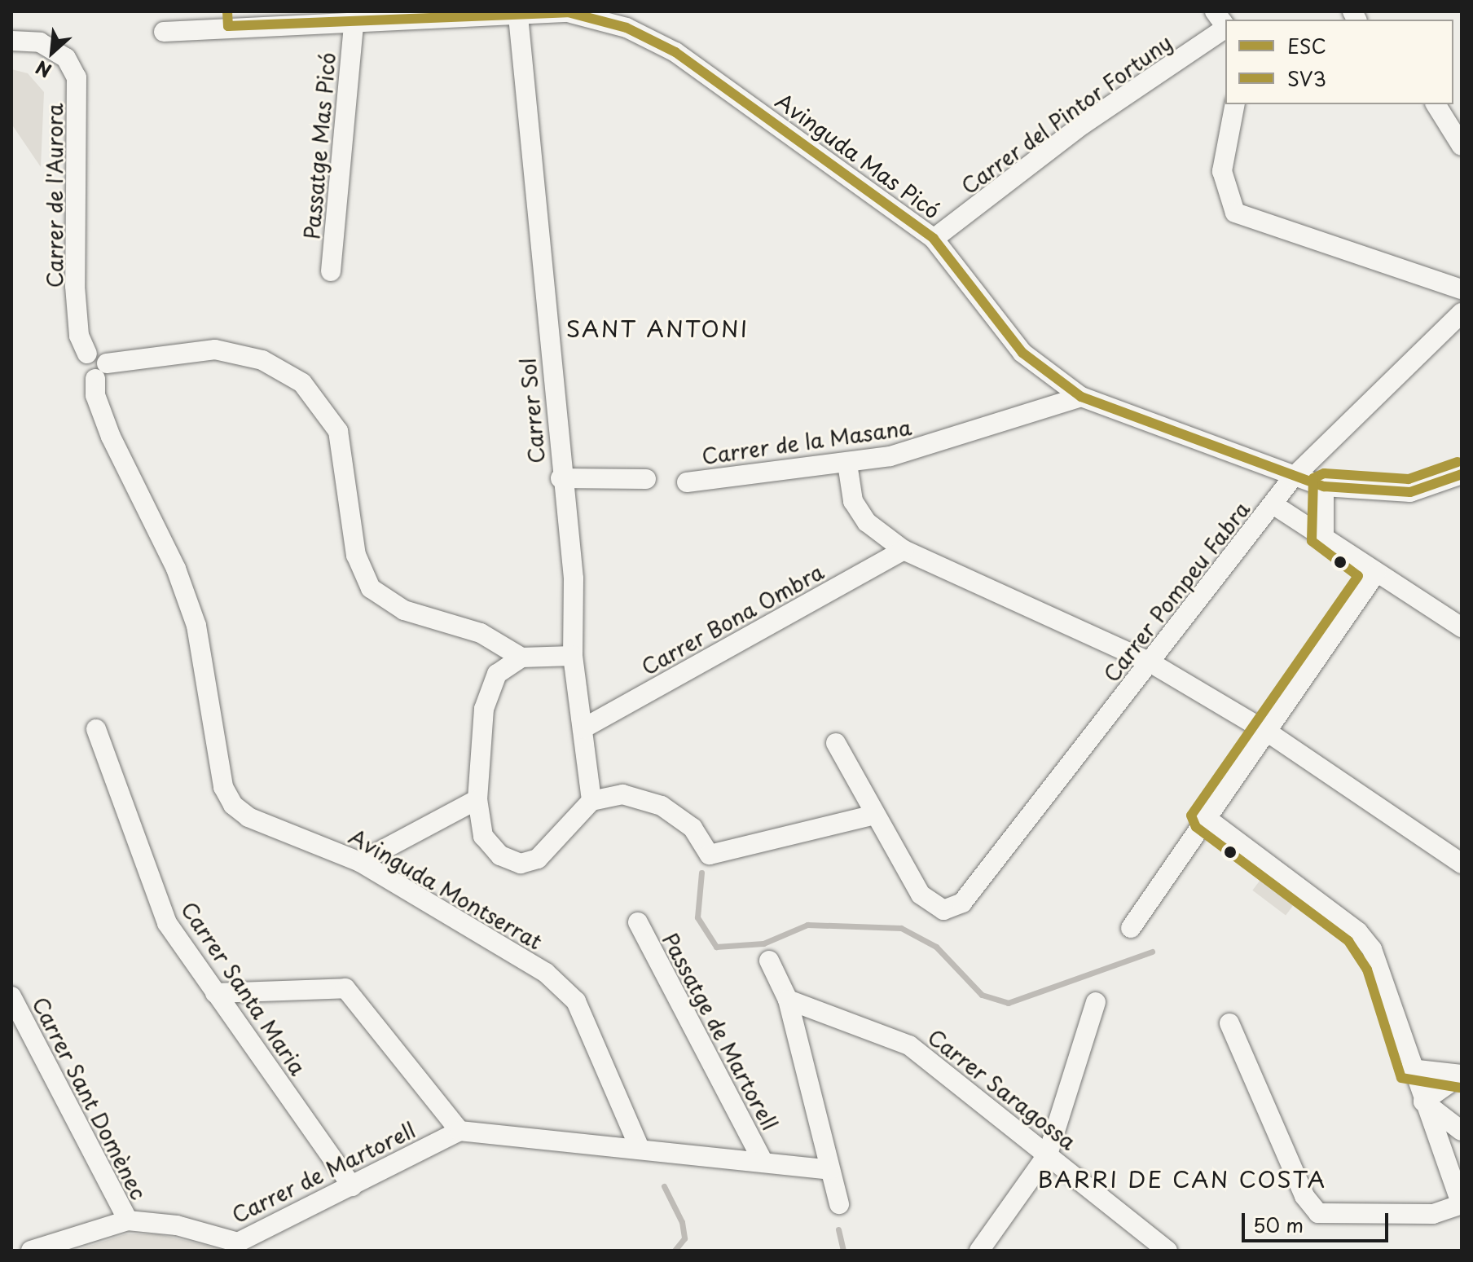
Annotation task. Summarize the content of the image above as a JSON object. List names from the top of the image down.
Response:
{
  "streets": {
    "street": [
      "Carrer del Pintor Fortuny",
      "Passatge Mas Picó",
      "Avinguda Mas Picó",
      "Carrer de l'Aurora",
      "Carrer Sol",
      "Carrer de la Masana",
      "Carrer Pompeu Fabra",
      "Carrer Bona Ombra",
      "Avinguda Montserrat",
      "Carrer Santa Maria",
      "Passatge de Martorell",
      "Carrer Saragossa",
      "Carrer Sant Domènec",
      "Carrer de Martorell"
    ]
  },
  "crossings": [
    ["Carrer del Pintor Fortuny", "Avinguda Mas Picó"],
    ["Passatge Mas Picó", "Avinguda Mas Picó"],
    ["Avinguda Mas Picó", "Carrer Sol"],
    ["Avinguda Mas Picó", "Carrer de la Masana"],
    ["Avinguda Mas Picó", "Carrer Pompeu Fabra"],
    ["Carrer de l'Aurora", "Avinguda Montserrat"],
    ["Carrer Sol", "Carrer Bona Ombra"],
    ["Carrer Santa Maria", "Carrer de Martorell"],
    ["Carrer Sant Domènec", "Carrer de Martorell"]
  ],
  "districts": ["SANT ANTONI", "BARRI DE CAN COSTA"],
  "lines": ["transit line ESC", "transit line SV3"],
  "legend": ["ESC", "SV3"],
  "scale_bar": "50 m",
  "north": "bottom left"
}
